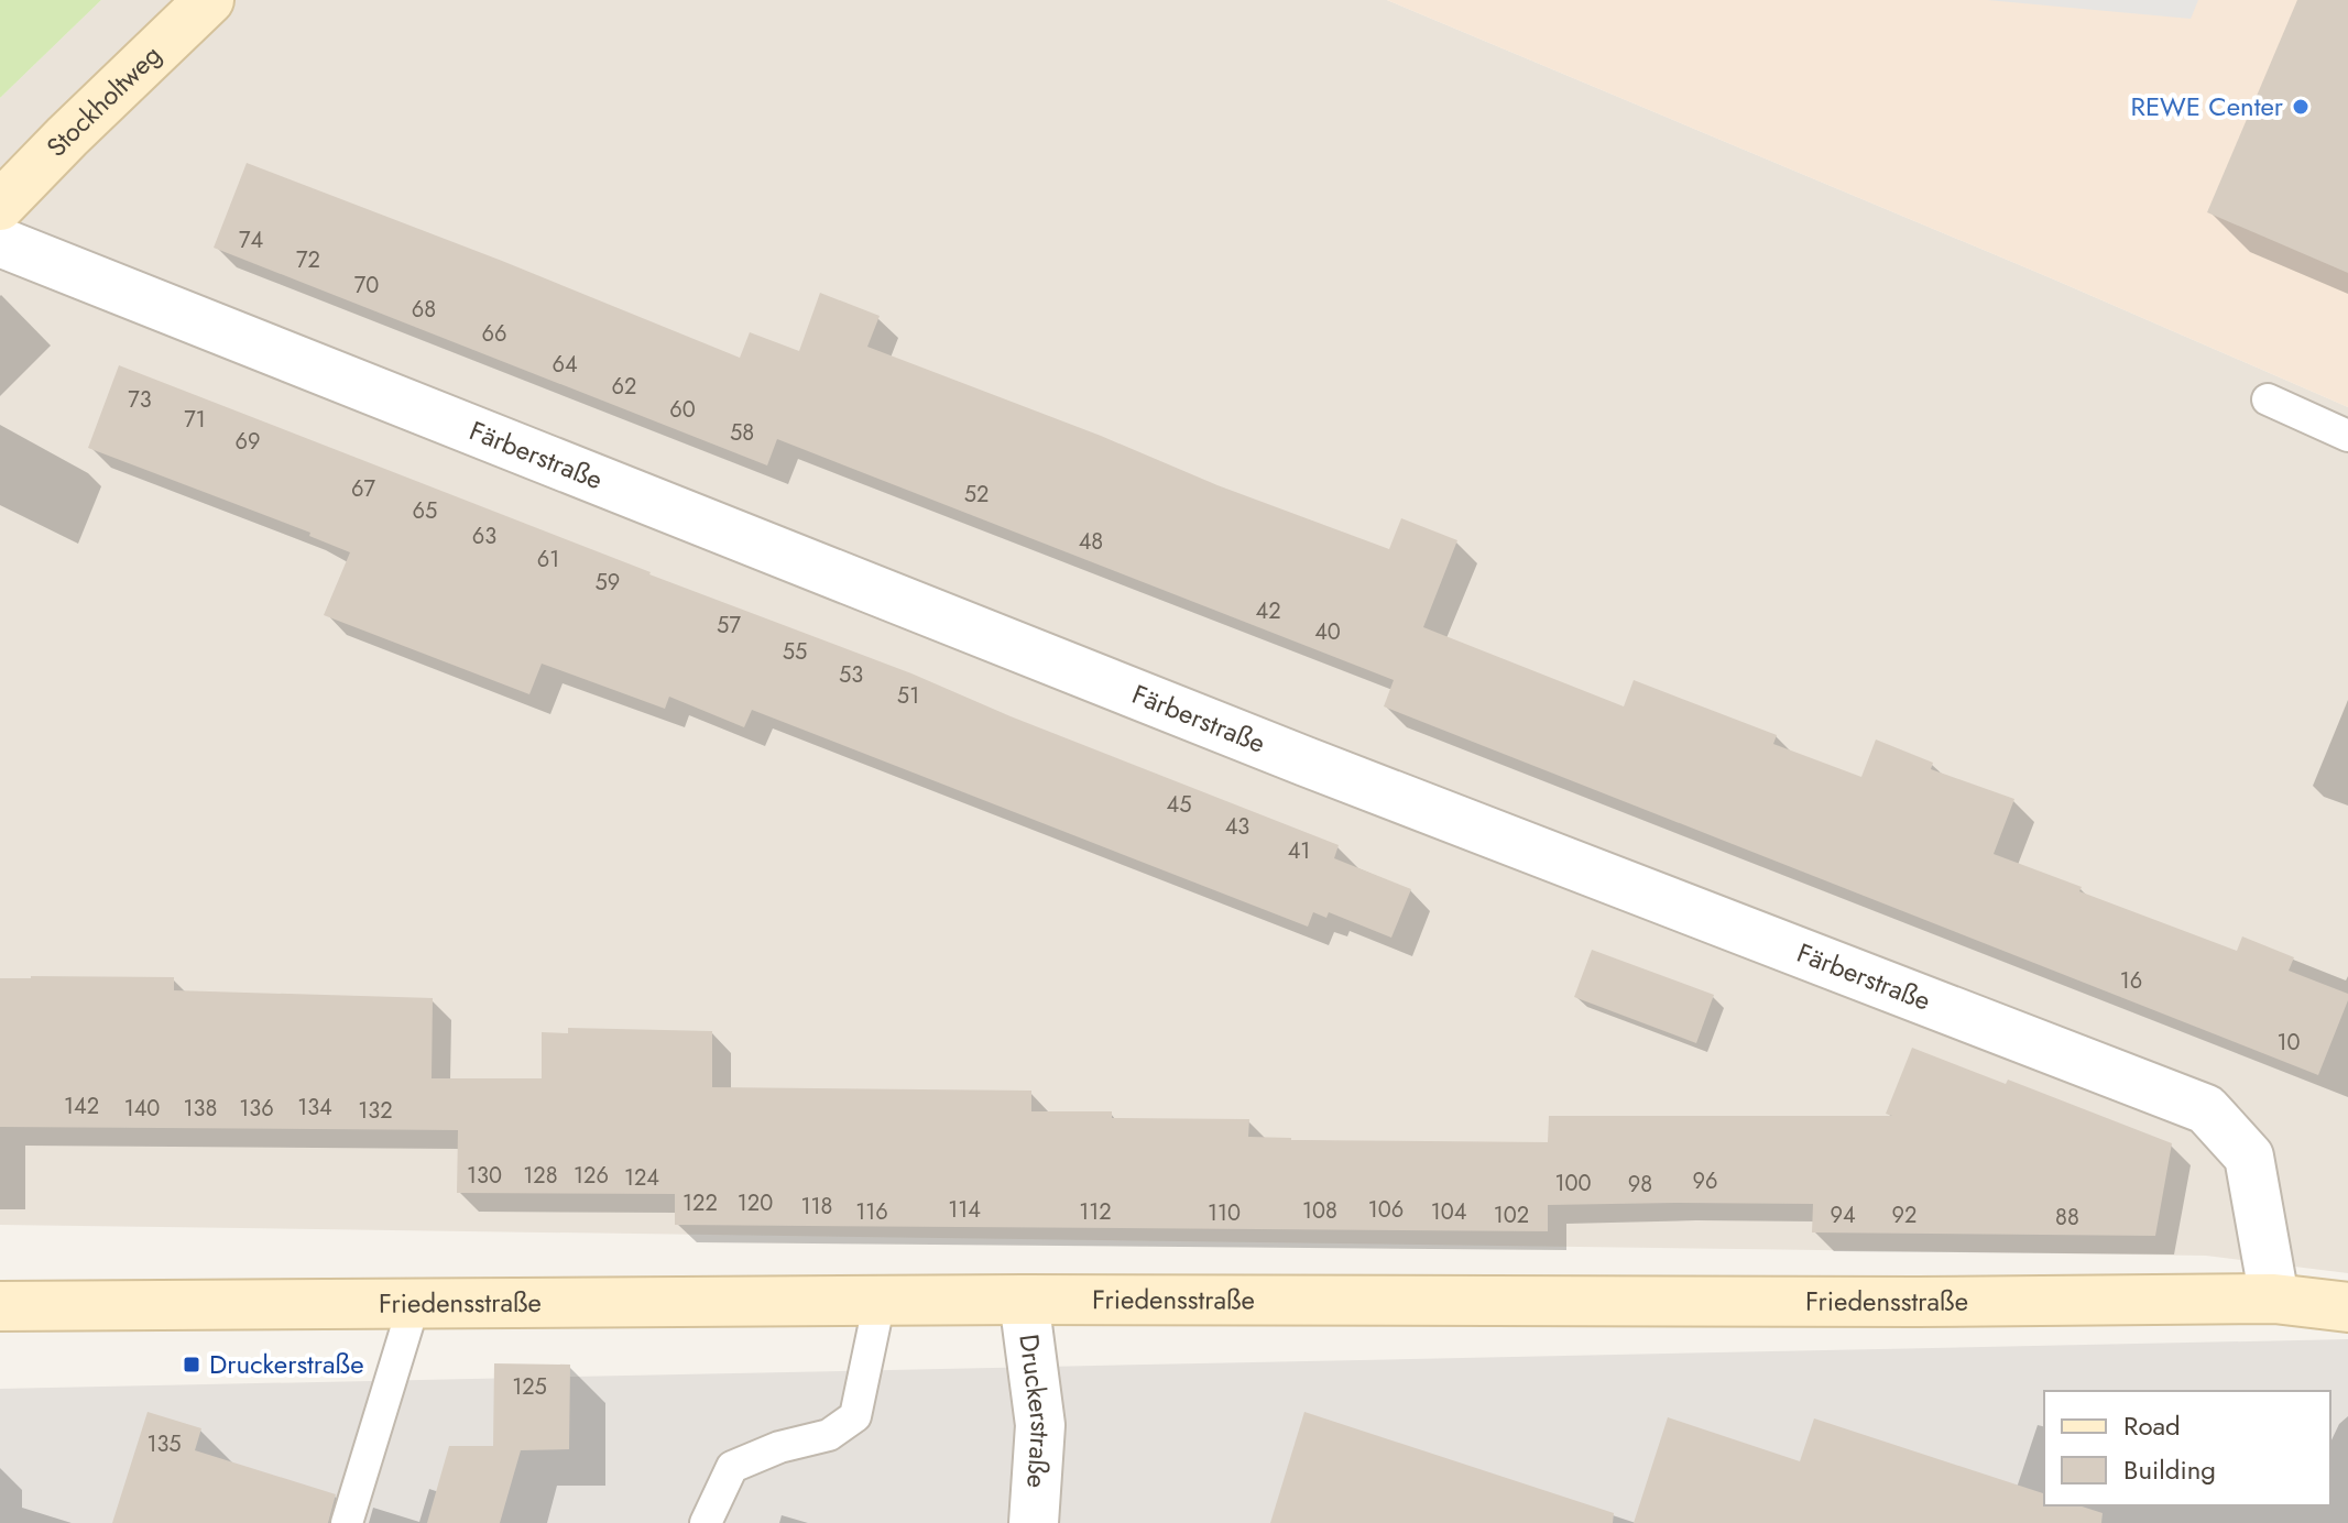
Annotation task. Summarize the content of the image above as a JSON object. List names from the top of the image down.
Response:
{
  "streets": {
    "main road": ["Stockholtweg", "Friedensstraße"],
    "street": ["Färberstraße", "Druckerstraße"]
  },
  "crossings": [
    ["Färberstraße", "Friedensstraße"],
    ["Friedensstraße", "Druckerstraße"]
  ],
  "places": {
    "other": ["REWE Center"],
    "transit": ["Druckerstraße"]
  },
  "house_numbers": [
    "74",
    "72",
    "70",
    "68",
    "66",
    "64",
    "62",
    "73",
    "60",
    "71",
    "58",
    "69",
    "67",
    "52",
    "65",
    "63",
    "48",
    "61",
    "59",
    "42",
    "57",
    "40",
    "55",
    "53",
    "51",
    "45",
    "43",
    "41",
    "16",
    "10",
    "142",
    "134",
    "140",
    "138",
    "136",
    "132",
    "130",
    "128",
    "126",
    "124",
    "96",
    "100",
    "98",
    "122",
    "120",
    "118",
    "114",
    "106",
    "108",
    "116",
    "112",
    "104",
    "110",
    "102",
    "94",
    "92",
    "88",
    "125",
    "135"
  ],
  "legend": ["Road", "Building"]
}
